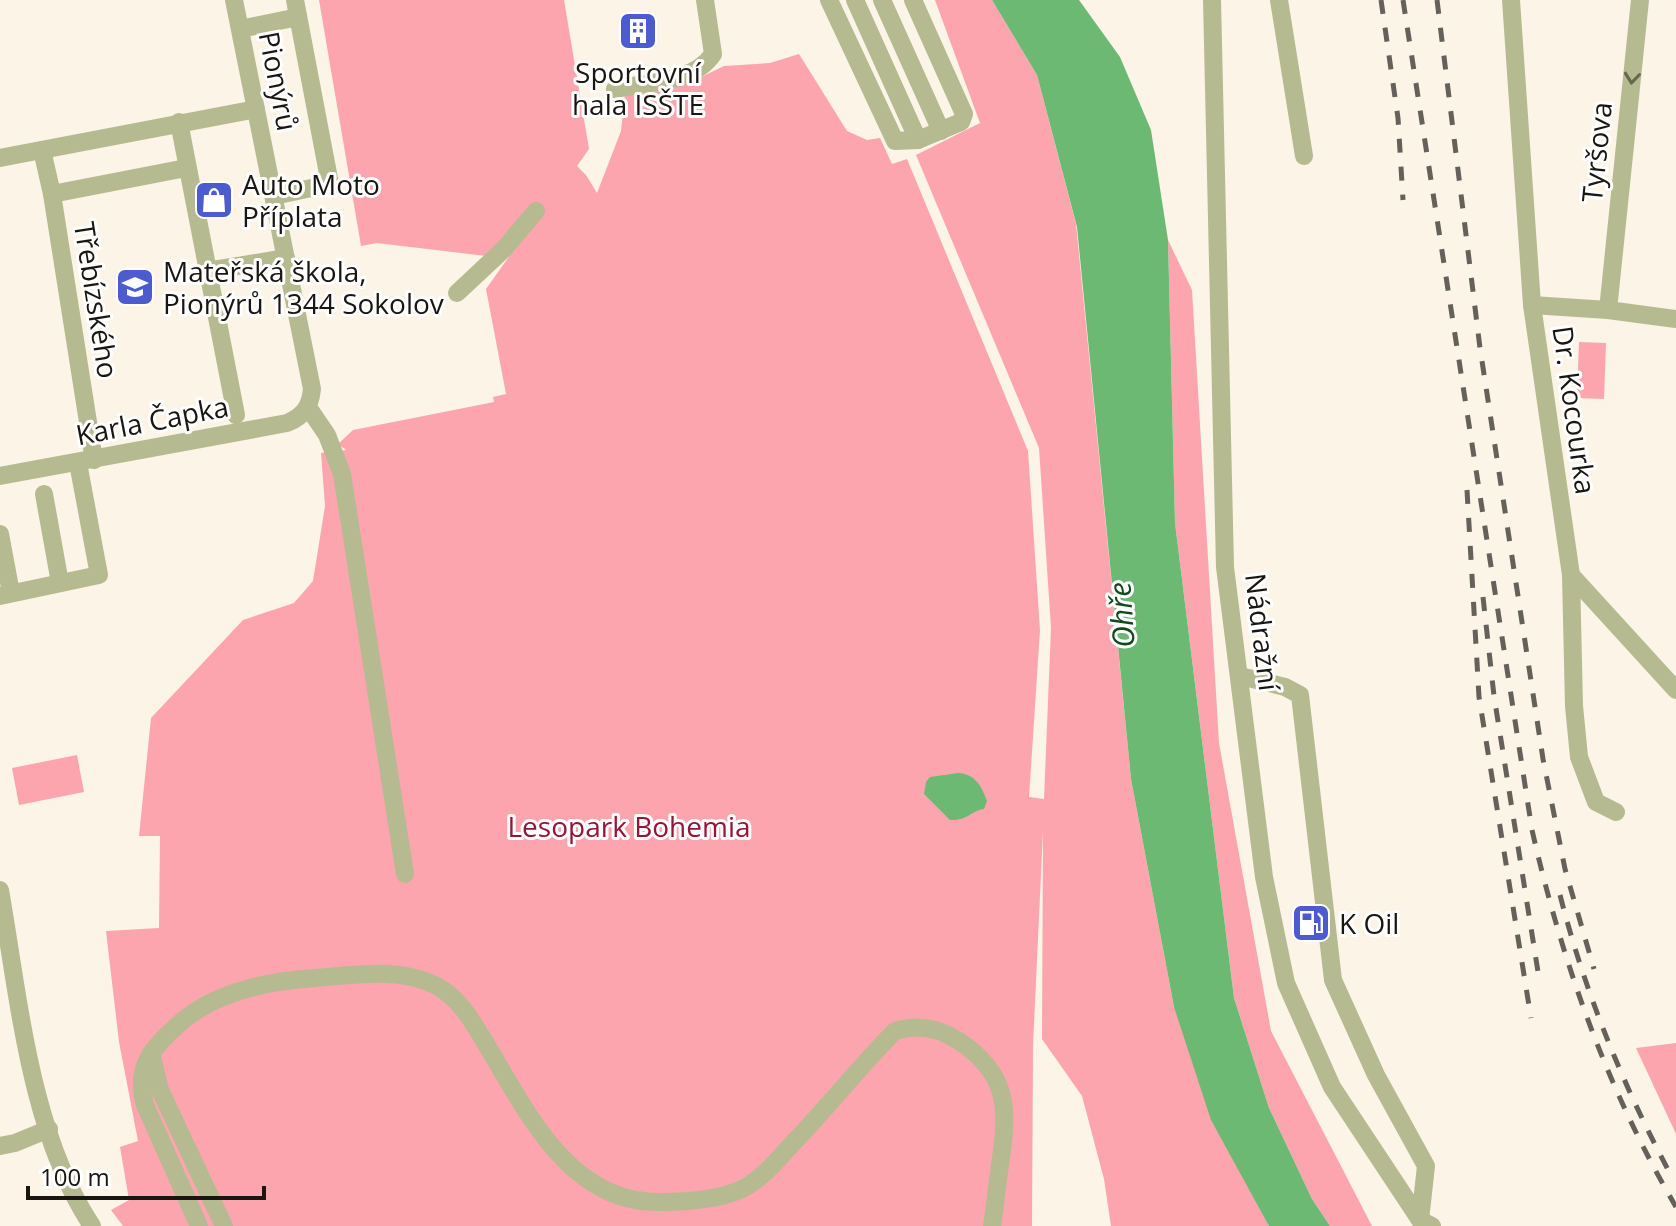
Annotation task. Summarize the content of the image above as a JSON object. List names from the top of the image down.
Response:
{
  "streets": {
    "street": [
      "Pionýrů",
      "Tyršova",
      "Třebízského",
      "Dr. Kocourka",
      "Karla Čapka",
      "Nádražní"
    ]
  },
  "crossings": [
    ["Pionýrů", "Karla Čapka"],
    ["Třebízského", "Karla Čapka"]
  ],
  "one_way": ["Tyršova"],
  "water": ["Ohře"],
  "parks": ["Lesopark Bohemia"],
  "places": {
    "building": ["Sportovní hala ISŠTE"],
    "shop": ["Auto Moto Příplata"],
    "school or university": ["Mateřská škola, Pionýrů 1344 Sokolov"],
    "fuel station": ["K Oil"]
  },
  "scale_bar": "100 m"
}
